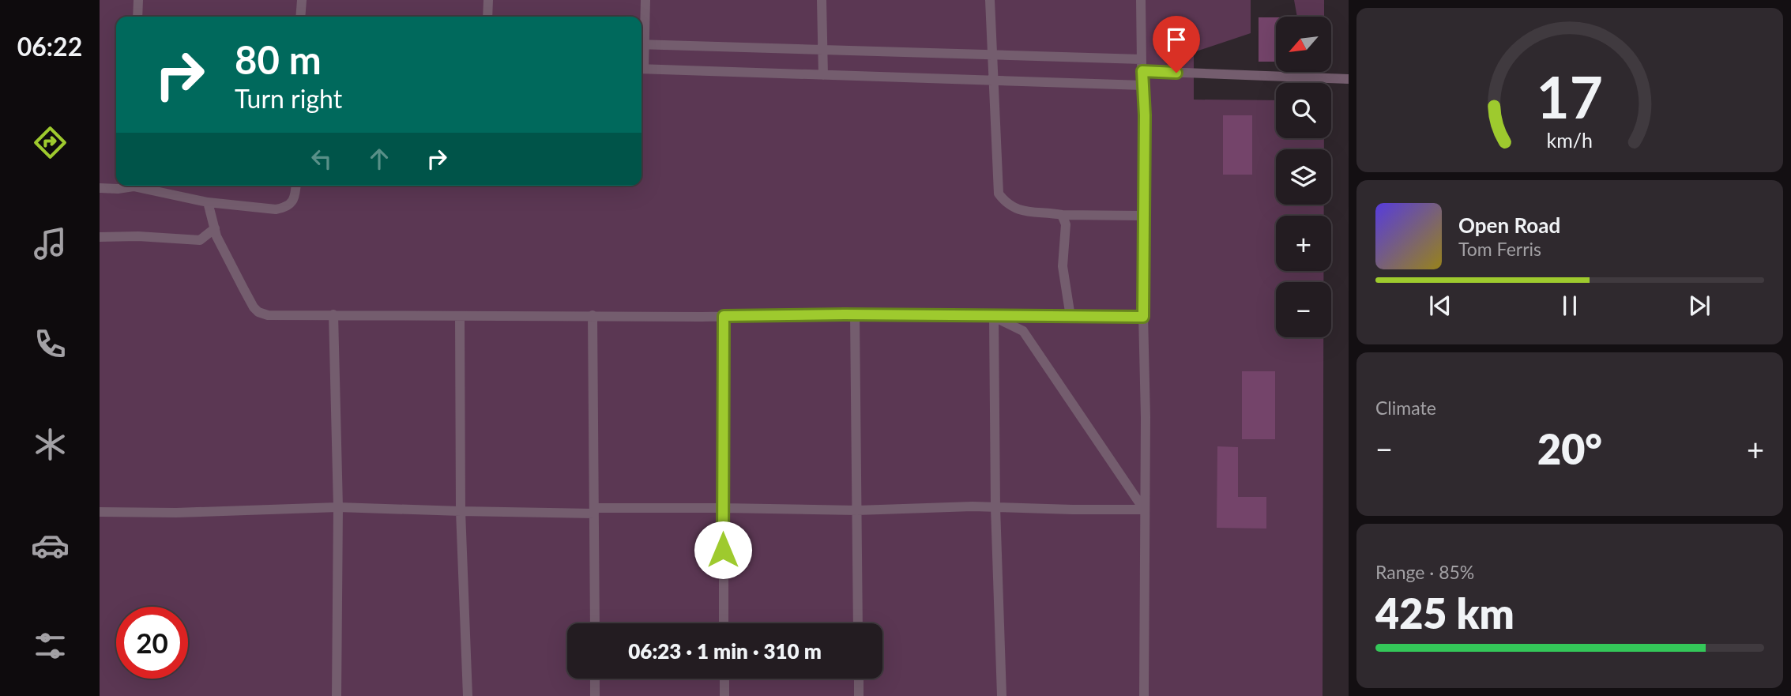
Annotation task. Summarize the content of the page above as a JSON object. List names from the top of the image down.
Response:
{
  "north": "bottom left",
  "page": {
    "tabs": "06:22",
    "map_buttons": ["+", "−"],
    "turn": ["80 m", "Turn right"],
    "song": ["Open Road", "Tom Ferris"],
    "tile": [
      "Climate",
      ["Range · 85%", "425 km"]
    ],
    "heat": ["−", "20°", "+"],
    "limit": "20",
    "trip": "06:23 · 1 min · 310 m",
    "gauge": ["17", "km/h"]
  }
}
